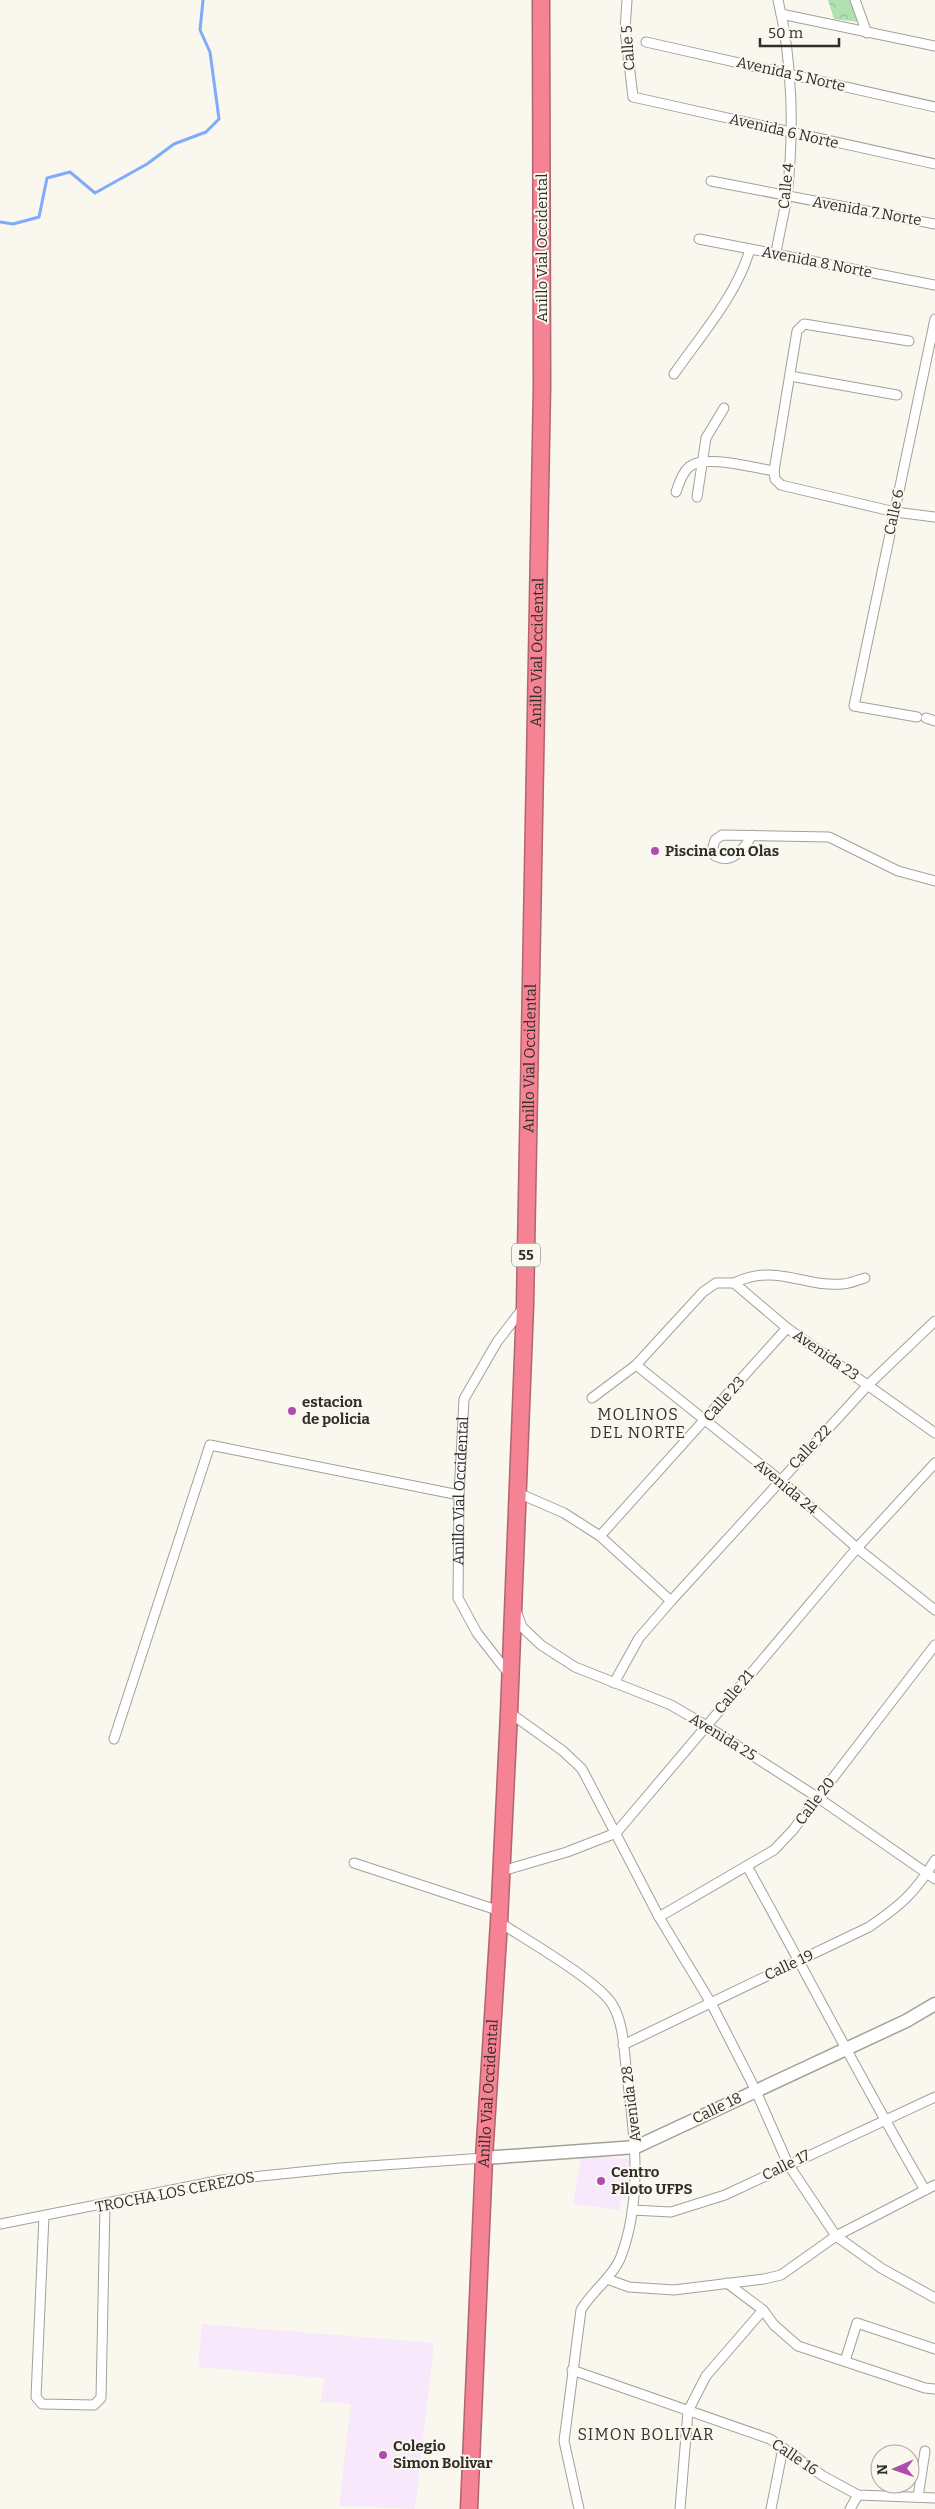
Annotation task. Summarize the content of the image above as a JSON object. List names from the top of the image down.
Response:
{
  "streets": {
    "highway": ["Anillo Vial Occidental", "55"],
    "street": [
      "Calle 5",
      "Avenida 5 Norte",
      "Avenida 6 Norte",
      "Calle 4",
      "Avenida 7 Norte",
      "Avenida 8 Norte",
      "Calle 6",
      "Avenida 23",
      "Calle 23",
      "Calle 22",
      "Avenida 24",
      "Calle 21",
      "Avenida 25",
      "Calle 20",
      "Calle 19",
      "Avenida 28",
      "Calle 18",
      "Calle 17",
      "TROCHA LOS CEREZOS",
      "Calle 16"
    ]
  },
  "crossings": [
    ["Calle 5", "Avenida 6 Norte"],
    ["Avenida 5 Norte", "Calle 4"],
    ["Avenida 6 Norte", "Calle 4"],
    ["Calle 4", "Avenida 7 Norte"],
    ["Calle 4", "Avenida 8 Norte"],
    ["Anillo Vial Occidental", "Calle 21"],
    ["Anillo Vial Occidental", "Avenida 25"],
    ["Anillo Vial Occidental", "Avenida 28"],
    ["Anillo Vial Occidental", "Calle 18"],
    ["Anillo Vial Occidental", "TROCHA LOS CEREZOS"],
    ["Avenida 23", "Calle 23"],
    ["Avenida 23", "Calle 22"],
    ["Calle 23", "Avenida 24"],
    ["Calle 22", "Avenida 24"],
    ["Calle 22", "Avenida 25"],
    ["Avenida 24", "Calle 21"],
    ["Calle 21", "Avenida 25"],
    ["Avenida 25", "Calle 20"],
    ["Avenida 25", "Calle 19"],
    ["Calle 19", "Avenida 28"],
    ["Avenida 28", "Calle 18"],
    ["Avenida 28", "Calle 17"],
    ["Avenida 28", "Calle 16"],
    ["Calle 18", "TROCHA LOS CEREZOS"]
  ],
  "districts": ["MOLINOS DEL NORTE", "SIMON BOLIVAR"],
  "places": [
    "Piscina con Olas",
    "estacion de policia",
    "Centro Piloto UFPS",
    "Colegio Simon Bolivar"
  ],
  "scale_bar": "50 m",
  "north": "left"
}
